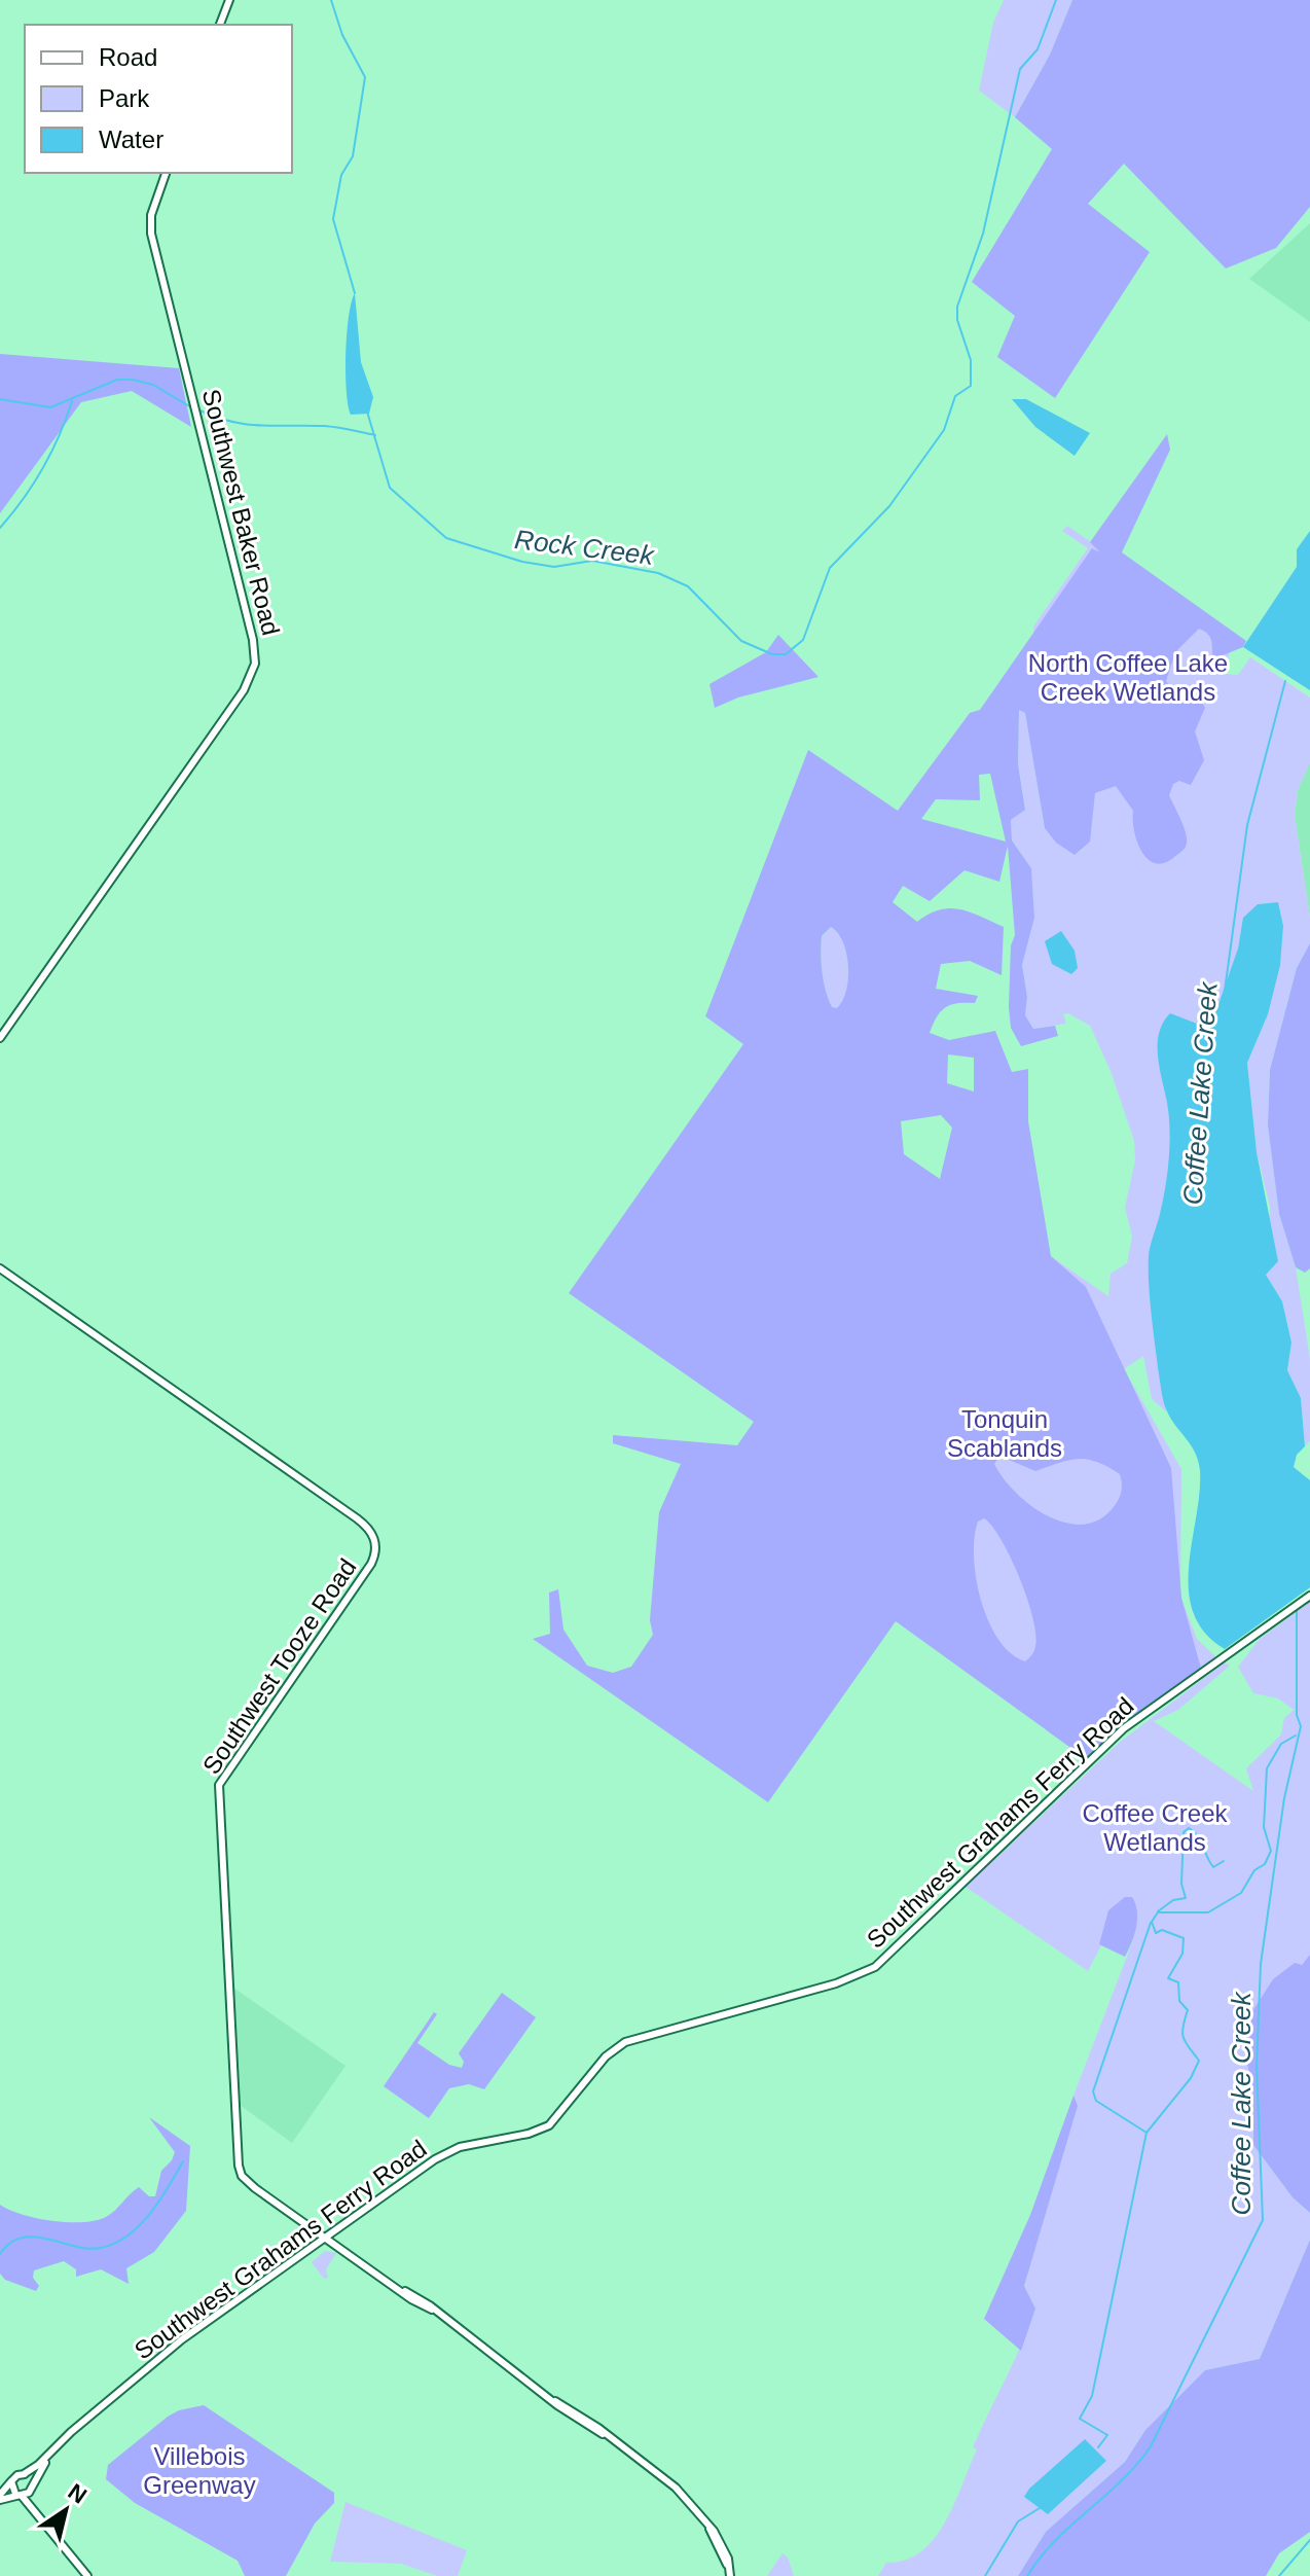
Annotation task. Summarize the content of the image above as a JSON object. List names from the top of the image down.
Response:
{
  "streets": {
    "main road": ["Southwest Baker Road", "Southwest Tooze Road", "Southwest Grahams Ferry Road"]
  },
  "crossings": [
    ["Southwest Tooze Road", "Southwest Grahams Ferry Road"]
  ],
  "water": ["Rock Creek", "Coffee Lake Creek"],
  "parks": [
    "North Coffee Lake Creek Wetlands",
    "Tonquin Scablands",
    "Coffee Creek Wetlands",
    "Villebois Greenway"
  ],
  "legend": ["Road", "Park", "Water"],
  "north": "top right"
}
